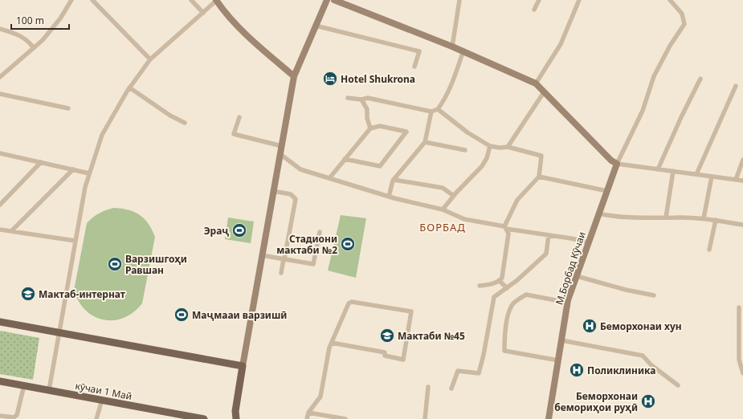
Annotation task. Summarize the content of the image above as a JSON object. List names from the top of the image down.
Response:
{
  "streets": {
    "main road": ["кӯчаи 1 Май"],
    "street": ["М.Борбад Кӯчаи"]
  },
  "districts": ["БОРБАД"],
  "places": {
    "hotel": ["Hotel Shukrona"],
    "sports": [
      "Эраҷ",
      "Стадиони мактаби №2",
      "Варзишгоҳи Равшан",
      "Маҷмааи варзишӣ"
    ],
    "school or university": ["Мактаб-интернат", "Мактаби №45"],
    "hospital": ["Беморхонаи хун", "Поликлиника", "Беморхонаи бемориҳои руҳӣ"]
  },
  "scale_bar": "100 m"
}
